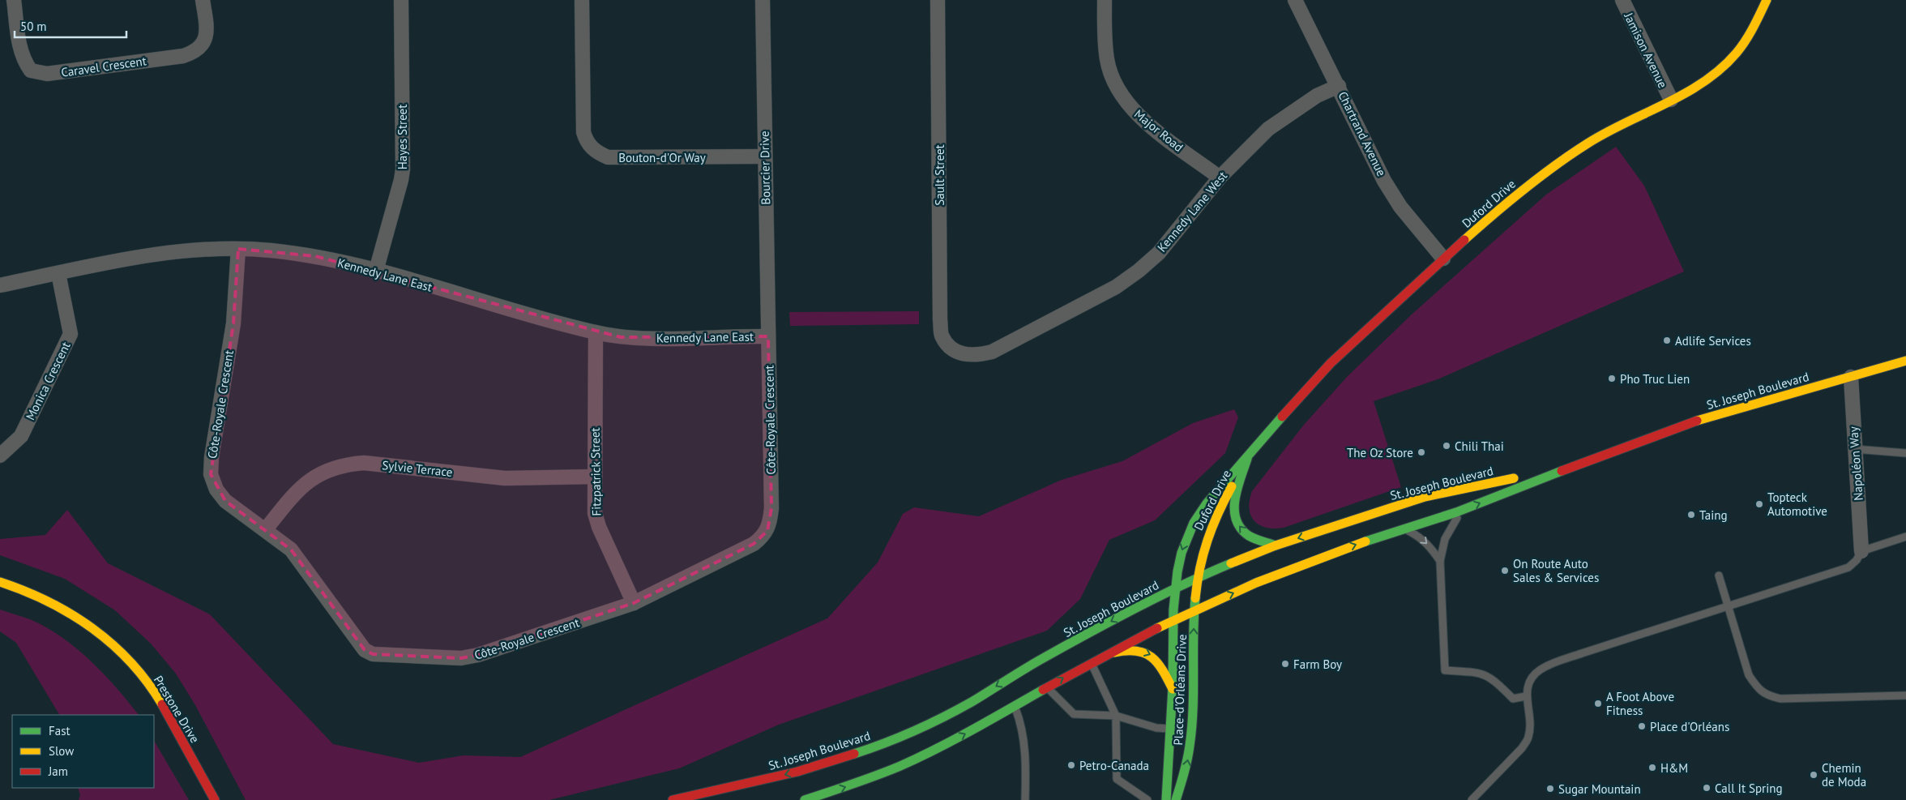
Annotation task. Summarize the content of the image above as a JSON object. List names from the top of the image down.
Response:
{
  "streets": {
    "main road": [
      "Duford Drive",
      "St. Joseph Boulevard",
      "Place-d'Orléans Drive",
      "Prestone Drive"
    ],
    "street": [
      "Jamison Avenue",
      "Caravel Crescent",
      "Major Road",
      "Chartrand Avenue",
      "Hayes Street",
      "Bouton-d'Or Way",
      "Bourcier Drive",
      "Sault Street",
      "Kennedy Lane West",
      "Kennedy Lane East",
      "Monica Crescent",
      "Côte-Royale Crescent",
      "Napoléon Way",
      "Sylvie Terrace",
      "Fitzpatrick Street"
    ]
  },
  "crossings": [
    ["Jamison Avenue", "Duford Drive"],
    ["Major Road", "Kennedy Lane West"],
    ["Chartrand Avenue", "Duford Drive"],
    ["Chartrand Avenue", "Kennedy Lane West"],
    ["Hayes Street", "Kennedy Lane East"],
    ["Bouton-d'Or Way", "Bourcier Drive"],
    ["Bourcier Drive", "Kennedy Lane East"],
    ["Bourcier Drive", "Côte-Royale Crescent"],
    ["Sault Street", "Kennedy Lane West"],
    ["Duford Drive", "St. Joseph Boulevard"],
    ["Duford Drive", "Place-d'Orléans Drive"],
    ["Kennedy Lane East", "Monica Crescent"],
    ["Kennedy Lane East", "Côte-Royale Crescent"],
    ["Kennedy Lane East", "Fitzpatrick Street"],
    ["St. Joseph Boulevard", "Napoléon Way"],
    ["St. Joseph Boulevard", "Place-d'Orléans Drive"],
    ["Côte-Royale Crescent", "Sylvie Terrace"],
    ["Côte-Royale Crescent", "Fitzpatrick Street"],
    ["Sylvie Terrace", "Fitzpatrick Street"]
  ],
  "places": [
    "Adlife Services",
    "Pho Truc Lien",
    "Chili Thai",
    "The Oz Store",
    "Topteck Automotive",
    "Taing",
    "On Route Auto Sales & Services",
    "Farm Boy",
    "A Foot Above Fitness",
    "Place d'Orléans",
    "Petro-Canada",
    "H&M",
    "Chemin de Moda",
    "Call It Spring",
    "Sugar Mountain"
  ],
  "legend": ["Fast", "Slow", "Jam"],
  "scale_bar": "50 m"
}
